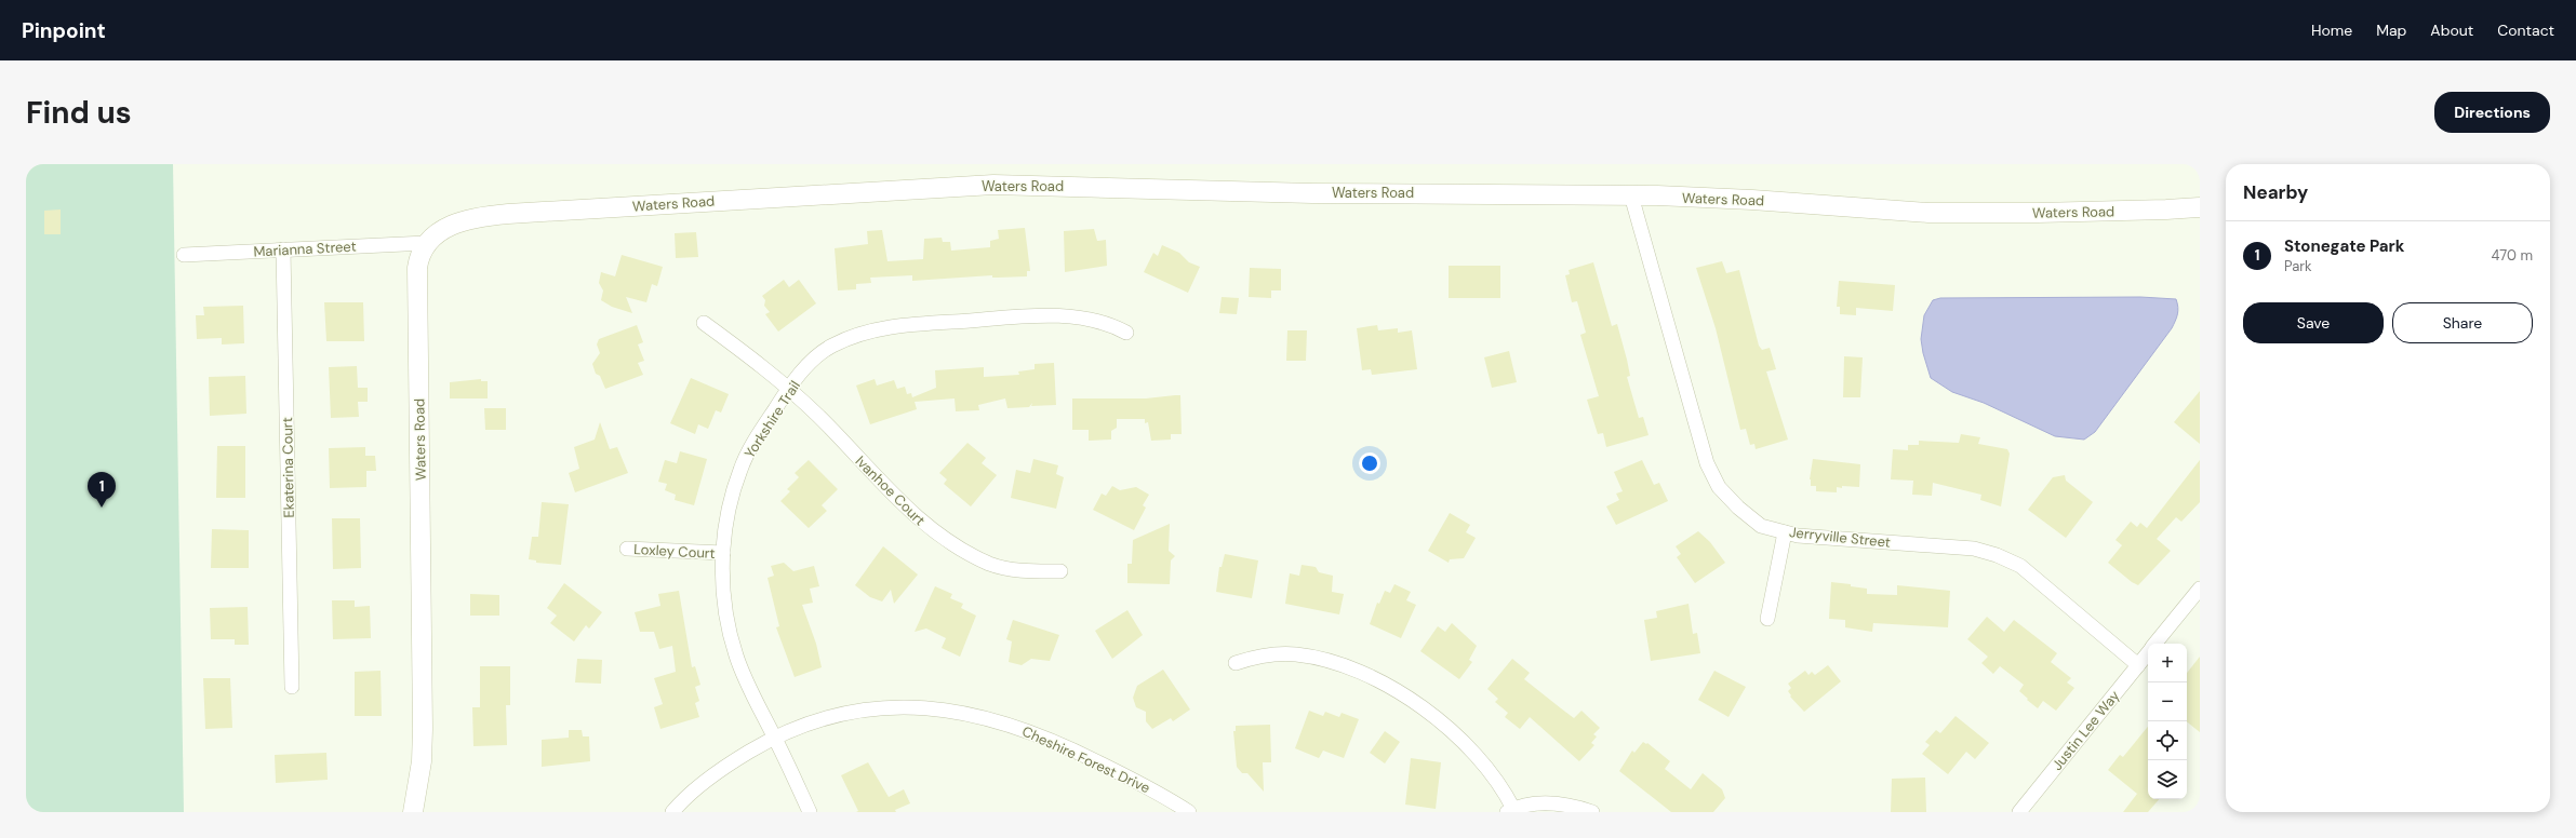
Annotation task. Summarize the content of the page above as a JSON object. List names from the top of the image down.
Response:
{
  "streets": {
    "street": [
      "Waters Road",
      "Marianna Street",
      "Yorkshire Trail",
      "Ekaterina Court",
      "Ivanhoe Court",
      "Jerryville Street",
      "Loxley Court",
      "Justin Lee Way",
      "Cheshire Forest Drive"
    ]
  },
  "crossings": [
    ["Waters Road", "Marianna Street"],
    ["Waters Road", "Jerryville Street"],
    ["Marianna Street", "Ekaterina Court"],
    ["Yorkshire Trail", "Ivanhoe Court"],
    ["Yorkshire Trail", "Loxley Court"],
    ["Yorkshire Trail", "Cheshire Forest Drive"],
    ["Jerryville Street", "Justin Lee Way"]
  ],
  "page": {
    "header": "Pinpoint",
    "nav": [
      "Home",
      "Map",
      "About",
      "Contact"
    ],
    "buttons": [
      "Directions",
      ["Save", "Share"]
    ],
    "title": "Find us",
    "heading": "Nearby",
    "list": [
      {
        "mark": "1",
        "name": "Stonegate Park",
        "note": "Park",
        "value": "470 m"
      }
    ],
    "pins": "1",
    "map_buttons": ["+", "−"]
  }
}
